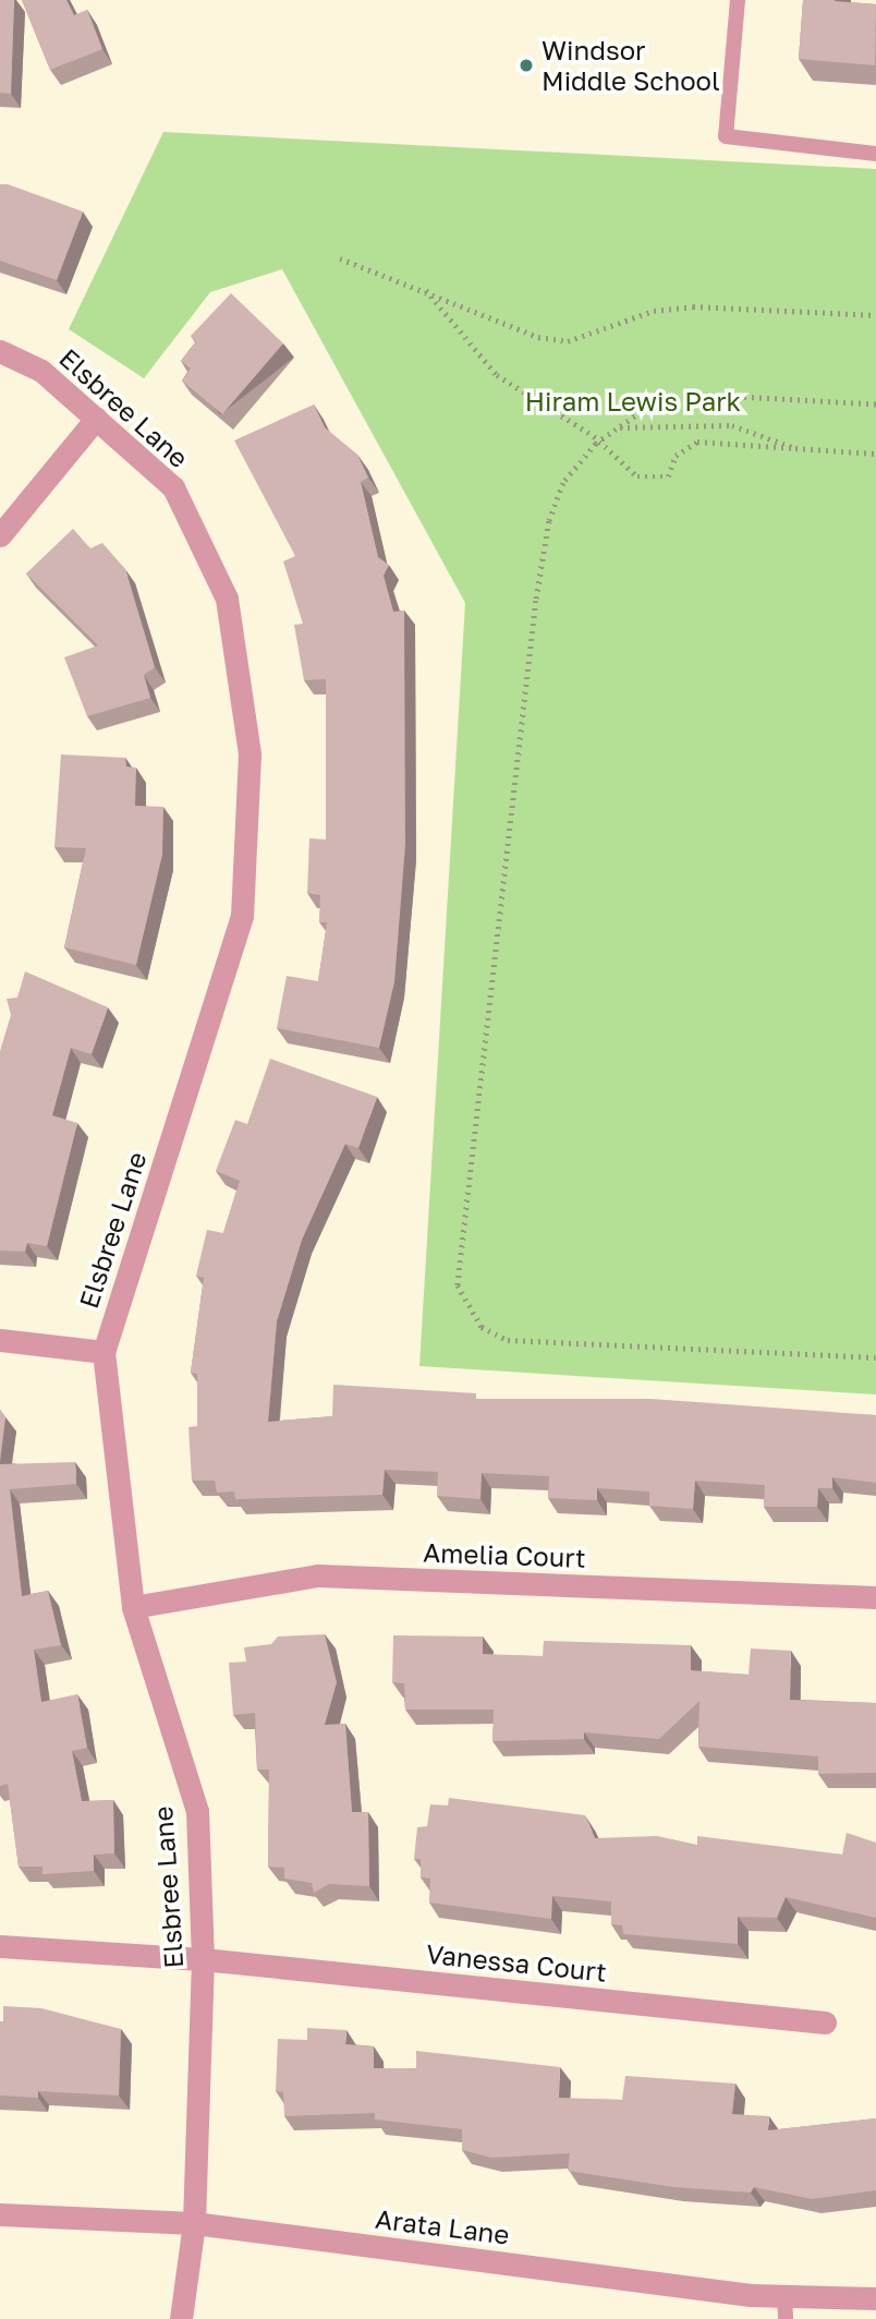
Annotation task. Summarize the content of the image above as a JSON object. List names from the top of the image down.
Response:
{
  "streets": {
    "street": [
      "Elsbree Lane",
      "Amelia Court",
      "Vanessa Court",
      "Arata Lane"
    ]
  },
  "crossings": [
    ["Elsbree Lane", "Amelia Court"],
    ["Elsbree Lane", "Vanessa Court"],
    ["Elsbree Lane", "Arata Lane"]
  ],
  "parks": ["Hiram Lewis Park"],
  "places": ["Windsor Middle School"]
}
